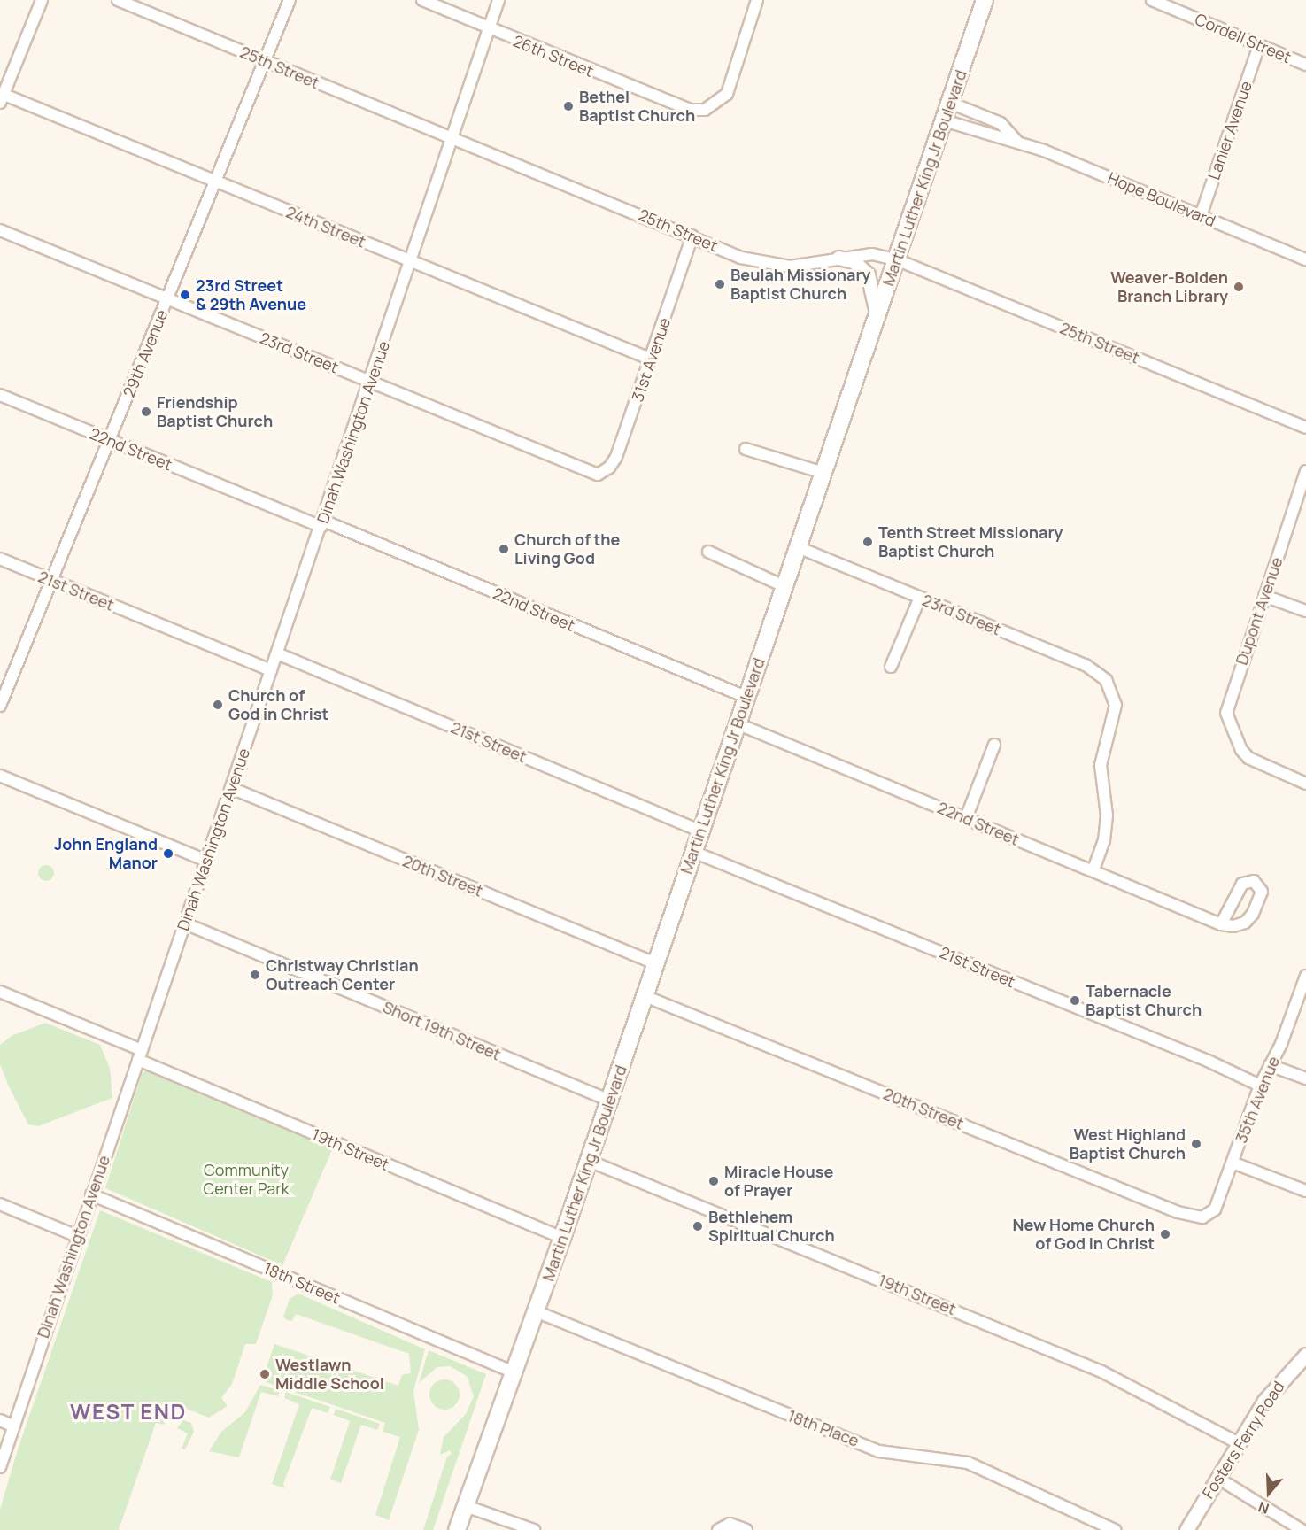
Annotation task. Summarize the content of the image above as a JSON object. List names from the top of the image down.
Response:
{
  "streets": {
    "main road": ["Martin Luther King Jr Boulevard"],
    "street": [
      "Cordell Street",
      "26th Street",
      "25th Street",
      "Lanier Avenue",
      "Hope Boulevard",
      "24th Street",
      "23rd Street",
      "29th Avenue",
      "31st Avenue",
      "Dinah Washington Avenue",
      "22nd Street",
      "21st Street",
      "Dupont Avenue",
      "20th Street",
      "Short 19th Street",
      "35th Avenue",
      "19th Street",
      "18th Street",
      "18th Place",
      "Fosters Ferry Road"
    ]
  },
  "crossings": [
    ["Cordell Street", "Lanier Avenue"],
    ["26th Street", "Dinah Washington Avenue"],
    ["25th Street", "Martin Luther King Jr Boulevard"],
    ["25th Street", "29th Avenue"],
    ["25th Street", "31st Avenue"],
    ["25th Street", "Dinah Washington Avenue"],
    ["Lanier Avenue", "Hope Boulevard"],
    ["Martin Luther King Jr Boulevard", "Hope Boulevard"],
    ["Martin Luther King Jr Boulevard", "23rd Street"],
    ["Martin Luther King Jr Boulevard", "22nd Street"],
    ["Martin Luther King Jr Boulevard", "21st Street"],
    ["Martin Luther King Jr Boulevard", "20th Street"],
    ["Martin Luther King Jr Boulevard", "Short 19th Street"],
    ["Martin Luther King Jr Boulevard", "19th Street"],
    ["Martin Luther King Jr Boulevard", "18th Street"],
    ["Martin Luther King Jr Boulevard", "18th Place"],
    ["24th Street", "29th Avenue"],
    ["24th Street", "31st Avenue"],
    ["24th Street", "Dinah Washington Avenue"],
    ["23rd Street", "29th Avenue"],
    ["23rd Street", "31st Avenue"],
    ["23rd Street", "Dinah Washington Avenue"],
    ["23rd Street", "22nd Street"],
    ["29th Avenue", "22nd Street"],
    ["29th Avenue", "21st Street"],
    ["Dinah Washington Avenue", "22nd Street"],
    ["Dinah Washington Avenue", "21st Street"],
    ["Dinah Washington Avenue", "20th Street"],
    ["Dinah Washington Avenue", "Short 19th Street"],
    ["Dinah Washington Avenue", "19th Street"],
    ["Dinah Washington Avenue", "18th Street"],
    ["21st Street", "35th Avenue"],
    ["20th Street", "35th Avenue"],
    ["19th Street", "Fosters Ferry Road"]
  ],
  "districts": ["WEST END"],
  "parks": ["Community Center Park"],
  "places": [
    "Bethel Baptist Church",
    "Beulah Missionary Baptist Church",
    "Weaver-Bolden Branch Library",
    "23rd Street & 29th Avenue",
    "Friendship Baptist Church",
    "Tenth Street Missionary Baptist Church",
    "Church of the Living God",
    "Church of God in Christ",
    "John England Manor",
    "Christway Christian Outreach Center",
    "Tabernacle Baptist Church",
    "West Highland Baptist Church",
    "Miracle House of Prayer",
    "Bethlehem Spiritual Church",
    "New Home Church of God in Christ",
    "Westlawn Middle School"
  ],
  "north": "bottom"
}
